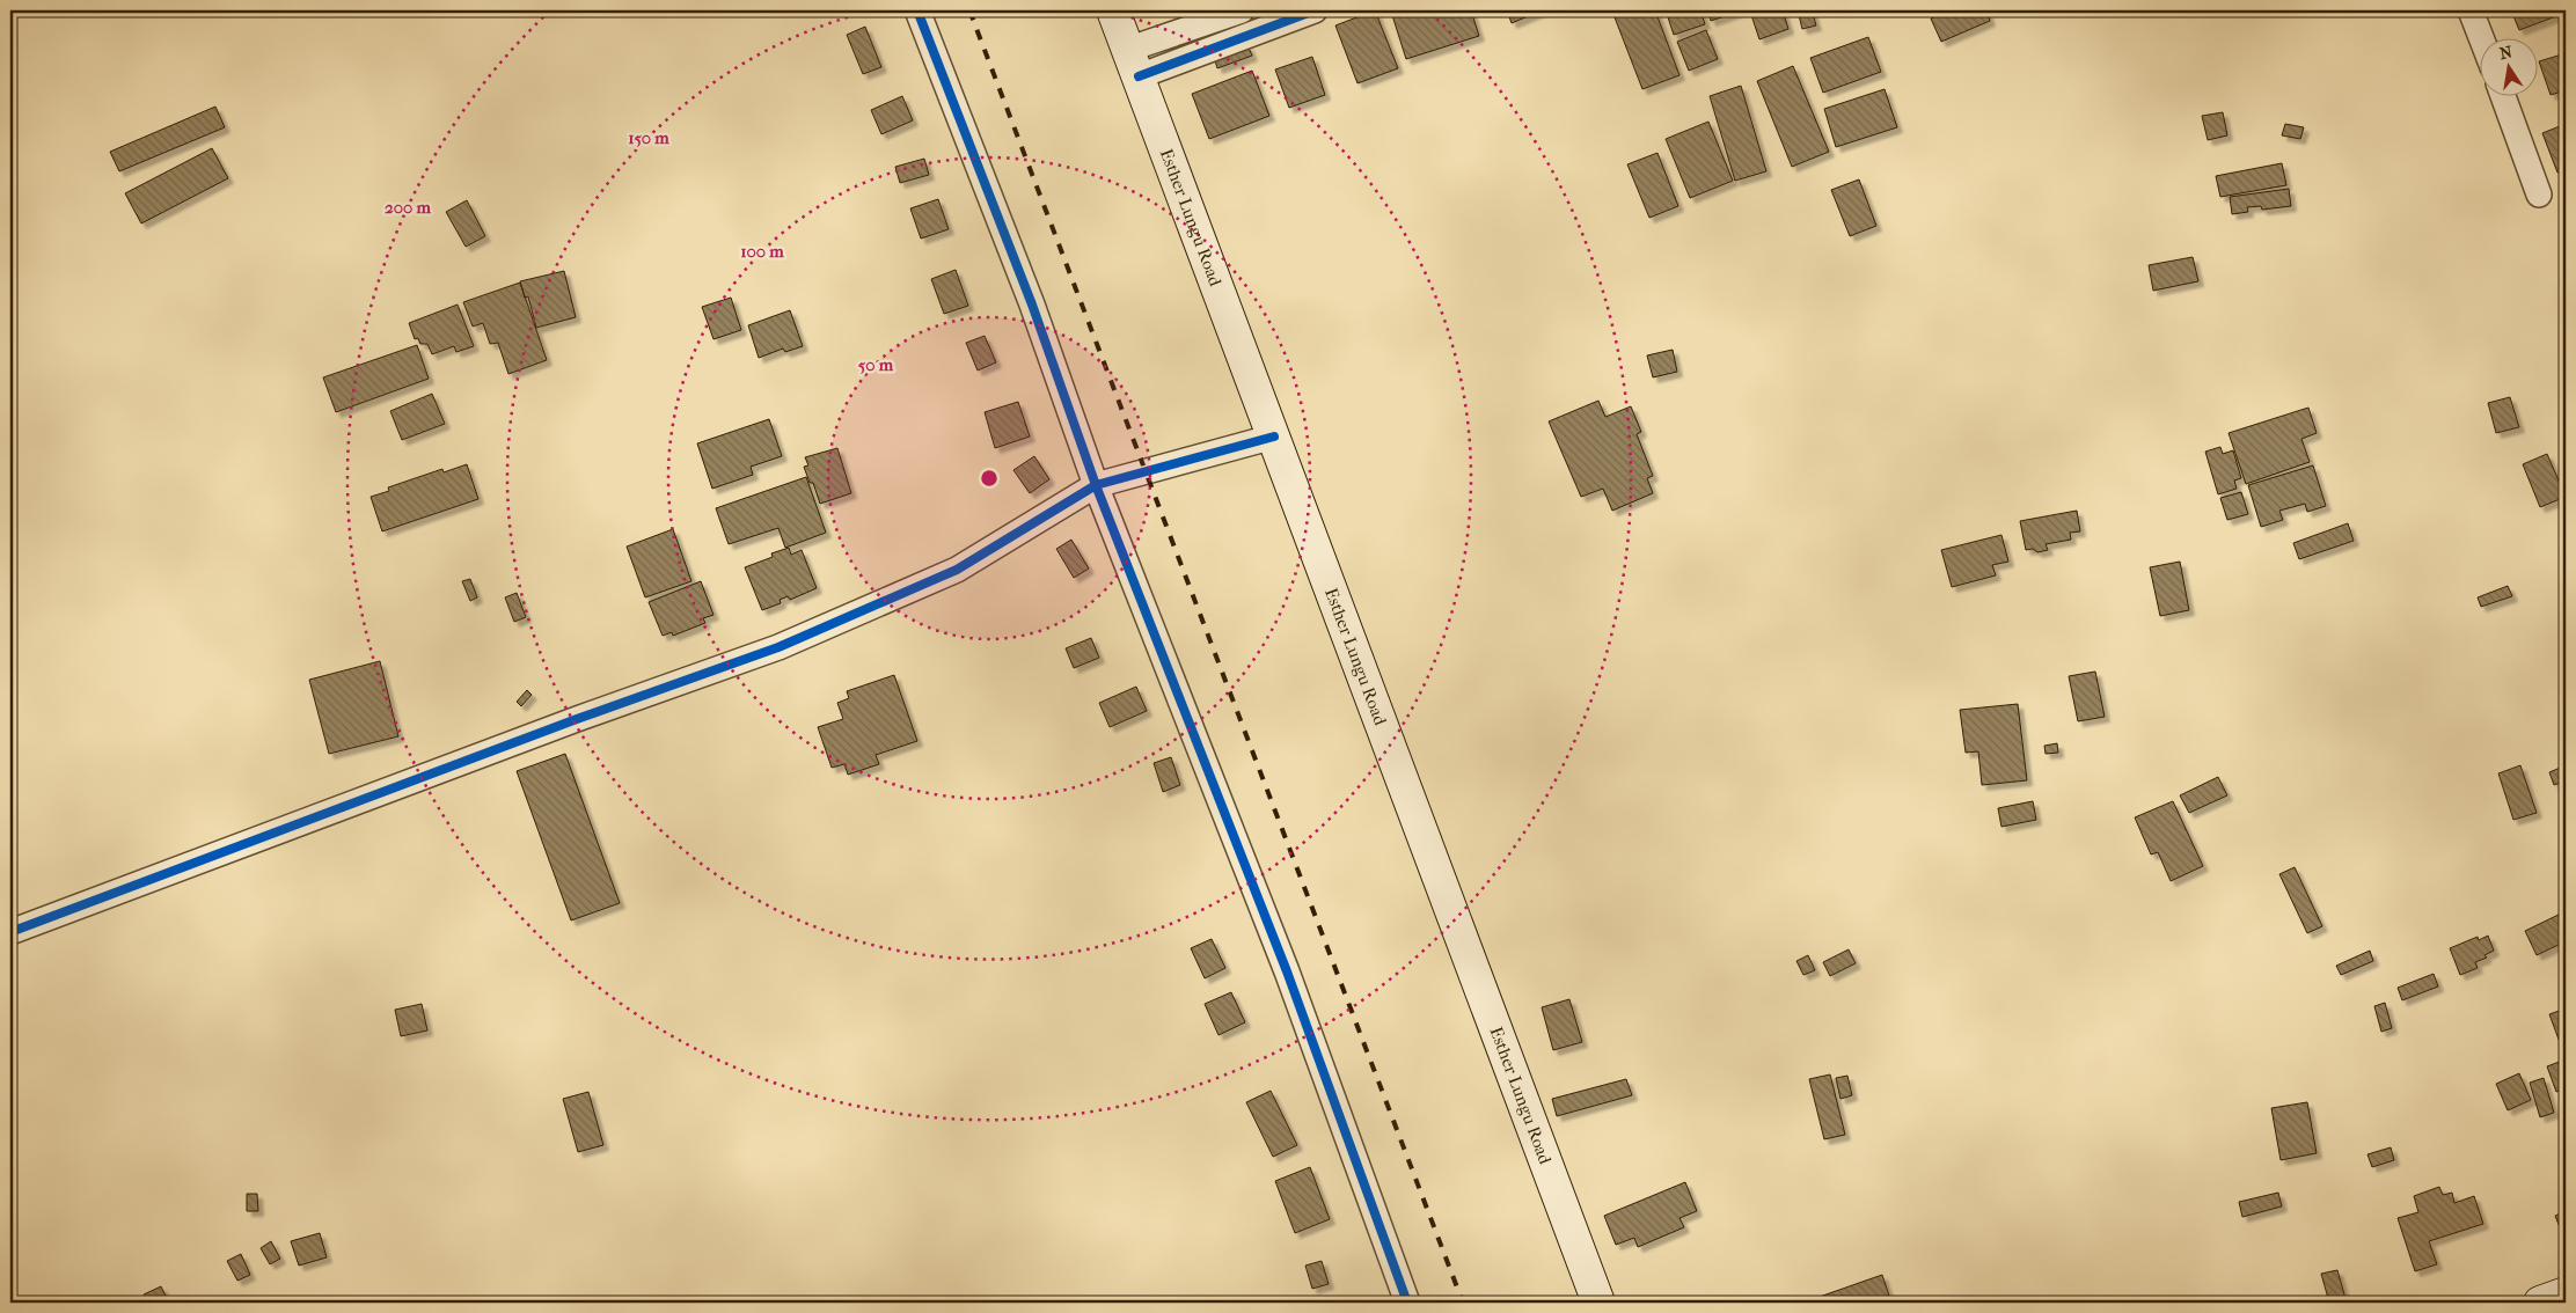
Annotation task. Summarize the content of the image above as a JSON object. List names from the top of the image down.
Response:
{
  "streets": {
    "street": ["Esther Lungu Road"]
  },
  "north": "top",
  "rings": [
    "150 m",
    "200 m",
    "100 m",
    "50 m"
  ]
}
